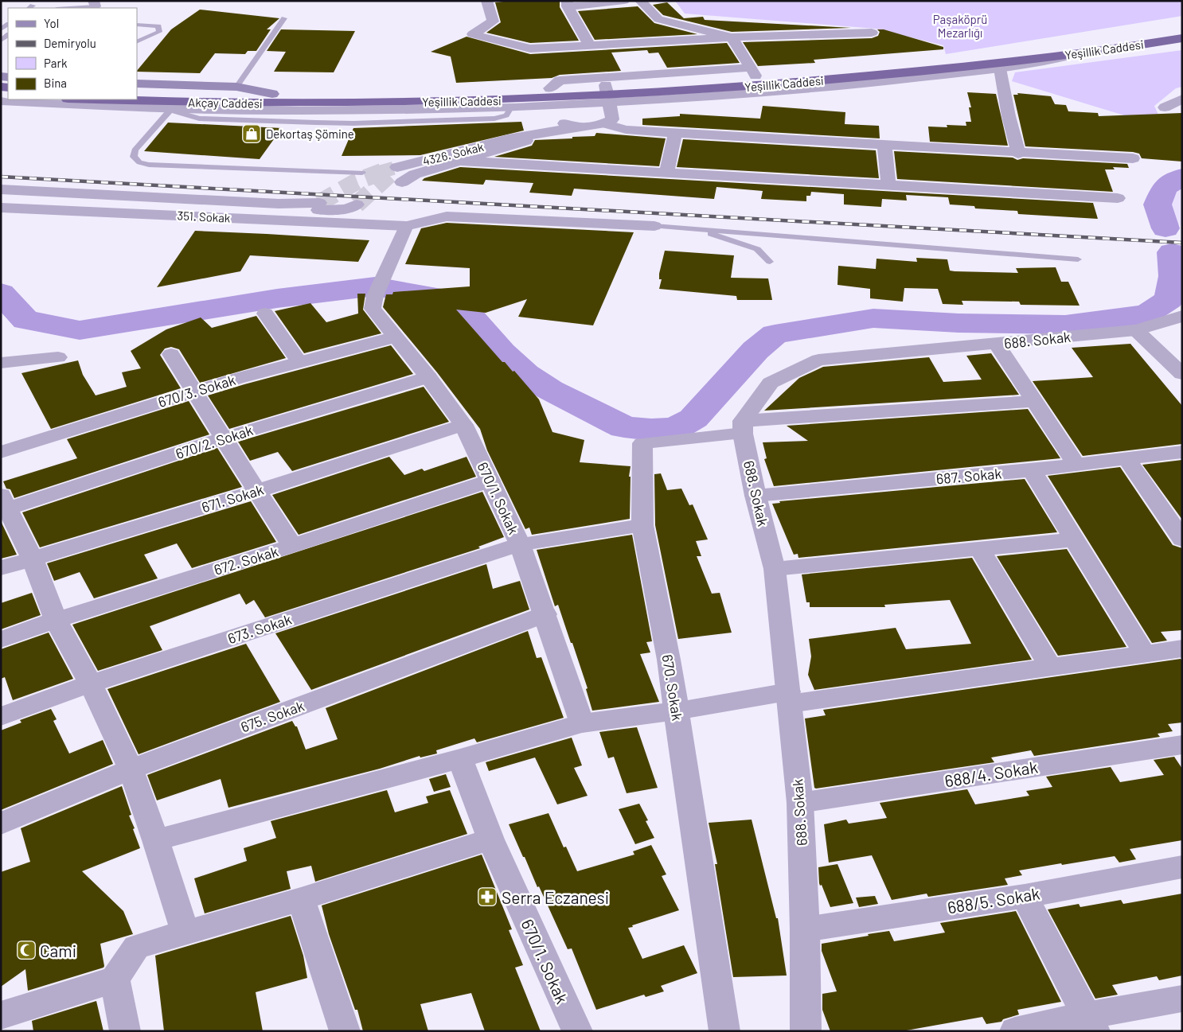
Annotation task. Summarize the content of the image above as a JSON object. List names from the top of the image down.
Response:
{
  "streets": {
    "highway": ["Yeşillik Caddesi", "Akçay Caddesi"],
    "street": [
      "4326. Sokak",
      "351. Sokak",
      "688. Sokak",
      "670/3. Sokak",
      "670/2. Sokak",
      "687. Sokak",
      "671. Sokak",
      "670/1. Sokak",
      "672. Sokak",
      "673. Sokak",
      "670. Sokak",
      "675. Sokak",
      "688/4. Sokak",
      "688/5. Sokak"
    ]
  },
  "crossings": [
    ["Yeşillik Caddesi", "Akçay Caddesi"],
    ["351. Sokak", "670/1. Sokak"],
    ["688. Sokak", "687. Sokak"],
    ["688. Sokak", "670. Sokak"],
    ["688. Sokak", "688/4. Sokak"],
    ["688. Sokak", "688/5. Sokak"],
    ["670/3. Sokak", "670/1. Sokak"],
    ["670/2. Sokak", "670/1. Sokak"],
    ["671. Sokak", "670/1. Sokak"],
    ["670/1. Sokak", "672. Sokak"],
    ["670/1. Sokak", "673. Sokak"],
    ["670/1. Sokak", "675. Sokak"],
    ["673. Sokak", "670. Sokak"]
  ],
  "parks": ["Paşaköprü Mezarlığı"],
  "places": {
    "shop": ["Dekortaş Şömine"],
    "pharmacy": ["Serra Eczanesi"],
    "mosque": ["Cami"]
  },
  "legend": [
    "Yol",
    "Demiryolu",
    "Park",
    "Bina"
  ]
}
